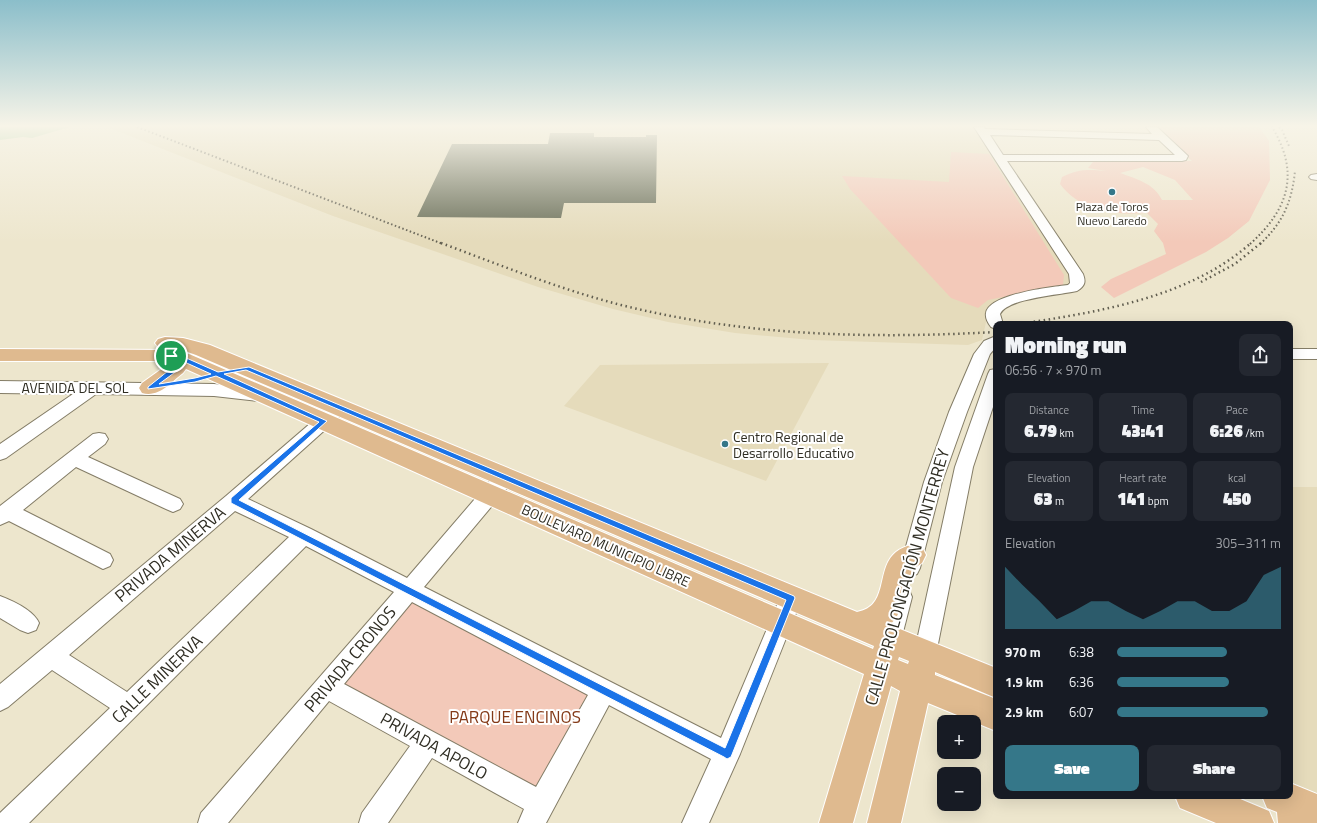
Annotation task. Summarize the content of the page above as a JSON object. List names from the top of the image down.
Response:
{
  "streets": {
    "main road": ["BOULEVARD MUNICIPIO LIBRE", "CALLE PROLONGACIÓN MONTERREY"],
    "street": [
      "AVENIDA DEL SOL",
      "PRIVADA MINERVA",
      "PRIVADA CRONOS",
      "CALLE MINERVA",
      "PRIVADA APOLO"
    ]
  },
  "crossings": [
    ["AVENIDA DEL SOL", "BOULEVARD MUNICIPIO LIBRE"],
    ["BOULEVARD MUNICIPIO LIBRE", "PRIVADA MINERVA"],
    ["BOULEVARD MUNICIPIO LIBRE", "CALLE PROLONGACIÓN MONTERREY"],
    ["BOULEVARD MUNICIPIO LIBRE", "PRIVADA CRONOS"],
    ["PRIVADA CRONOS", "PRIVADA APOLO"]
  ],
  "parks": ["PARQUE ENCINOS"],
  "places": ["Plaza de Toros Nuevo Laredo", "Centro Regional de Desarrollo Educativo"],
  "page": {
    "heading": ["Morning run", "06:56 · 7 × 970 m"],
    "stats": [
      ["Distance", "6.79 km"],
      ["Time", "43:41"],
      ["Pace", "6:26 /km"],
      ["Elevation", "63 m"],
      ["Heart rate", "141 bpm"],
      ["kcal", "450"]
    ],
    "chart": ["Elevation", "305–311 m"],
    "list": [
      {
        "name": "970 m",
        "note": "6:38"
      },
      {
        "name": "1.9 km",
        "note": "6:36"
      },
      {
        "name": "2.9 km",
        "note": "6:07"
      }
    ],
    "map_buttons": ["+", "−"],
    "buttons": ["Save", "Share"]
  }
}
